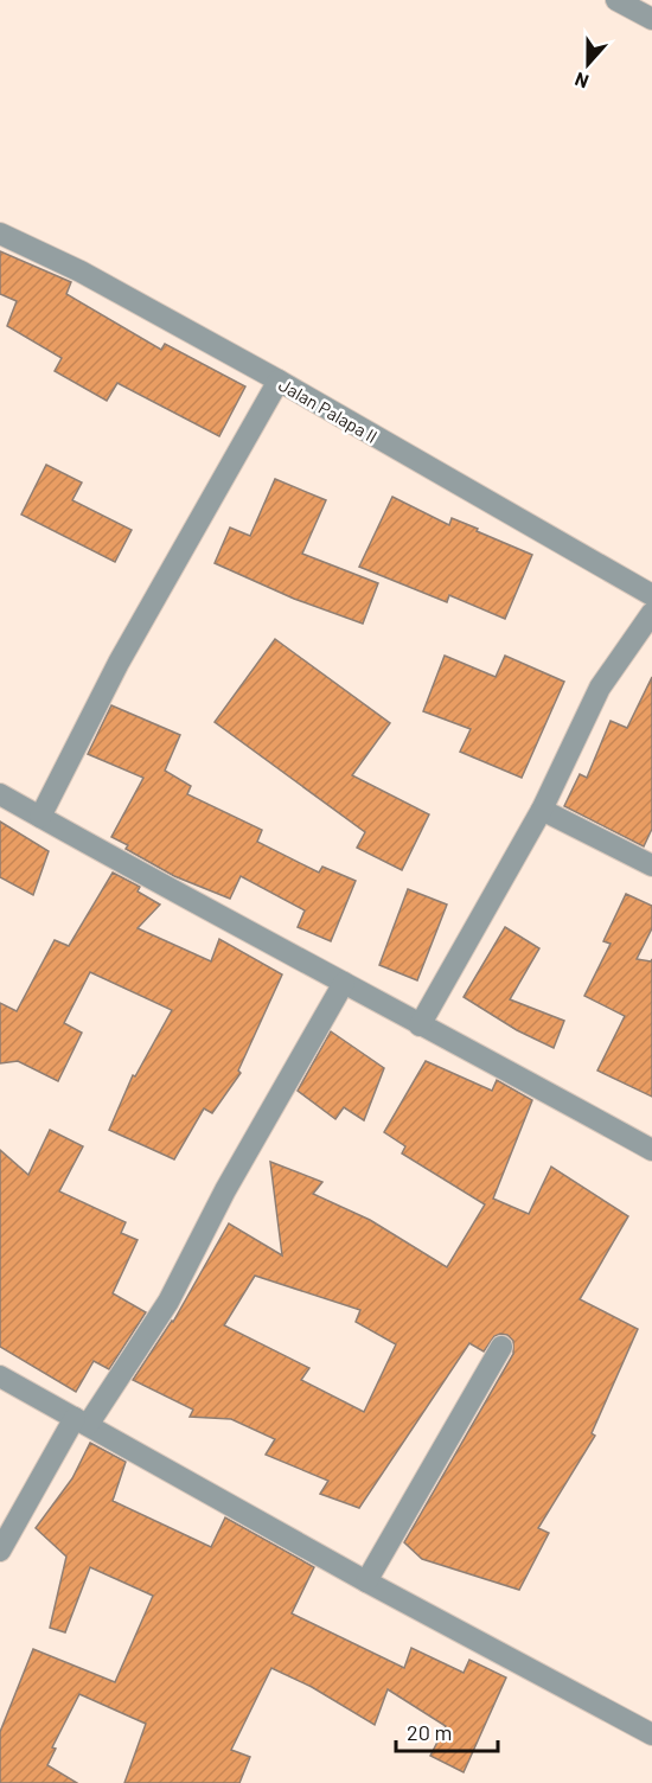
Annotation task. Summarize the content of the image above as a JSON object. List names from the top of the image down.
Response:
{
  "streets": {
    "street": ["Jalan Palapa II"]
  },
  "scale_bar": "20 m",
  "north": "bottom"
}
